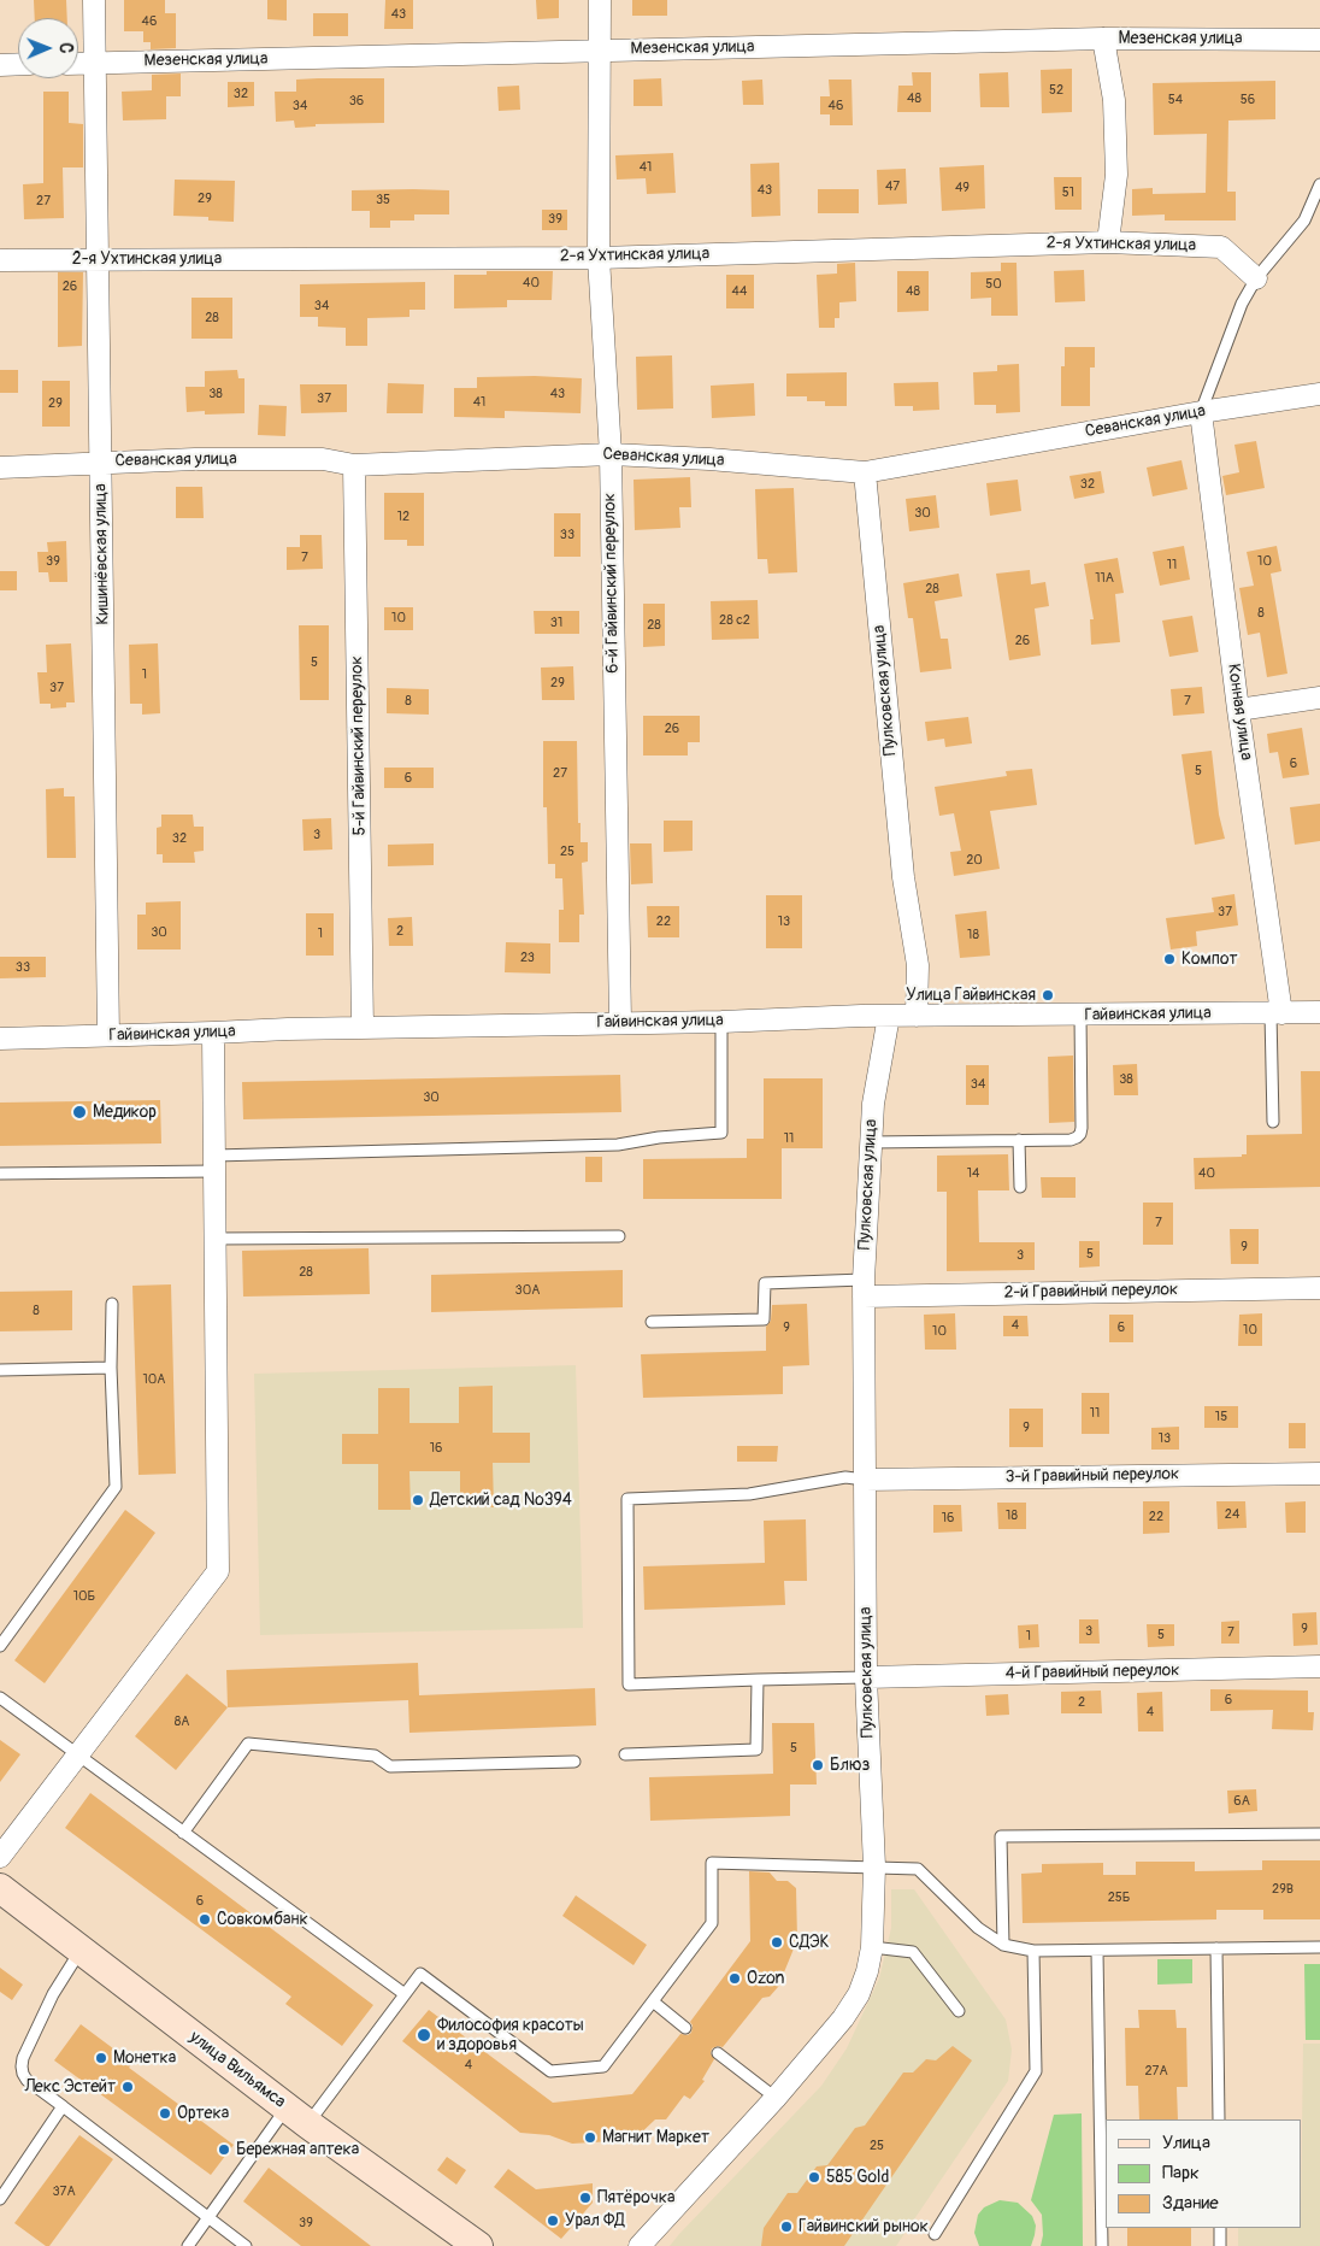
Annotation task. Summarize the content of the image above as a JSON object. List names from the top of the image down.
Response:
{
  "streets": {
    "street": [
      "Мезенская улица",
      "2-я Ухтинская улица",
      "Севанская улица",
      "Кишинёвская улица",
      "6-й Гайвинский переулок",
      "Пулковская улица",
      "Конная улица",
      "5-й Гайвинский переулок",
      "Гайвинская улица",
      "2-й Гравийный переулок",
      "3-й Гравийный переулок",
      "4-й Гравийный переулок",
      "улица Вильямса"
    ]
  },
  "crossings": [
    ["Мезенская улица", "Кишинёвская улица"],
    ["Мезенская улица", "6-й Гайвинский переулок"],
    ["2-я Ухтинская улица", "Кишинёвская улица"],
    ["2-я Ухтинская улица", "6-й Гайвинский переулок"],
    ["Севанская улица", "Кишинёвская улица"],
    ["Севанская улица", "6-й Гайвинский переулок"],
    ["Севанская улица", "Пулковская улица"],
    ["Севанская улица", "Конная улица"],
    ["Севанская улица", "5-й Гайвинский переулок"],
    ["Кишинёвская улица", "Гайвинская улица"],
    ["6-й Гайвинский переулок", "Гайвинская улица"],
    ["Пулковская улица", "Гайвинская улица"],
    ["Пулковская улица", "2-й Гравийный переулок"],
    ["Пулковская улица", "3-й Гравийный переулок"],
    ["Пулковская улица", "4-й Гравийный переулок"],
    ["Конная улица", "Гайвинская улица"],
    ["5-й Гайвинский переулок", "Гайвинская улица"]
  ],
  "places": [
    "Компот",
    "Улица Гайвинская",
    "Медикор",
    "Детский сад №394",
    "Блюз",
    "Совкомбанк",
    "СДЭК",
    "Ozon",
    "Философия красоты и здоровья",
    "Монетка",
    "Лекс Эстейт",
    "Ортека",
    "Магнит Маркет",
    "Бережная аптека",
    "585 Gold",
    "Пятёрочка",
    "Урал ФД",
    "Гайвинский рынок"
  ],
  "house_numbers": [
    "43",
    "46",
    "52",
    "32",
    "48",
    "54",
    "56",
    "36",
    "34",
    "46",
    "41",
    "47",
    "49",
    "43",
    "51",
    "29",
    "35",
    "27",
    "39",
    "40",
    "50",
    "26",
    "44",
    "48",
    "34",
    "28",
    "38",
    "43",
    "37",
    "41",
    "29",
    "32",
    "30",
    "12",
    "33",
    "7",
    "39",
    "10",
    "11",
    "11А",
    "28",
    "8",
    "10",
    "28 с2",
    "31",
    "28",
    "26",
    "5",
    "1",
    "29",
    "37",
    "8",
    "7",
    "26",
    "6",
    "5",
    "27",
    "6",
    "3",
    "32",
    "25",
    "20",
    "37",
    "22",
    "13",
    "2",
    "30",
    "1",
    "18",
    "23",
    "33",
    "38",
    "34",
    "30",
    "11",
    "14",
    "40",
    "7",
    "9",
    "5",
    "3",
    "28",
    "30А",
    "8",
    "4",
    "9",
    "6",
    "10",
    "10",
    "10А",
    "11",
    "15",
    "9",
    "13",
    "16",
    "24",
    "18",
    "22",
    "16",
    "10Б",
    "9",
    "3",
    "7",
    "5",
    "1",
    "6",
    "2",
    "4",
    "8А",
    "5",
    "6А",
    "29В",
    "25Б",
    "6",
    "4",
    "27А",
    "25",
    "37А",
    "39"
  ],
  "legend": ["Улица", "Парк", "Здание"],
  "north": "right"
}
